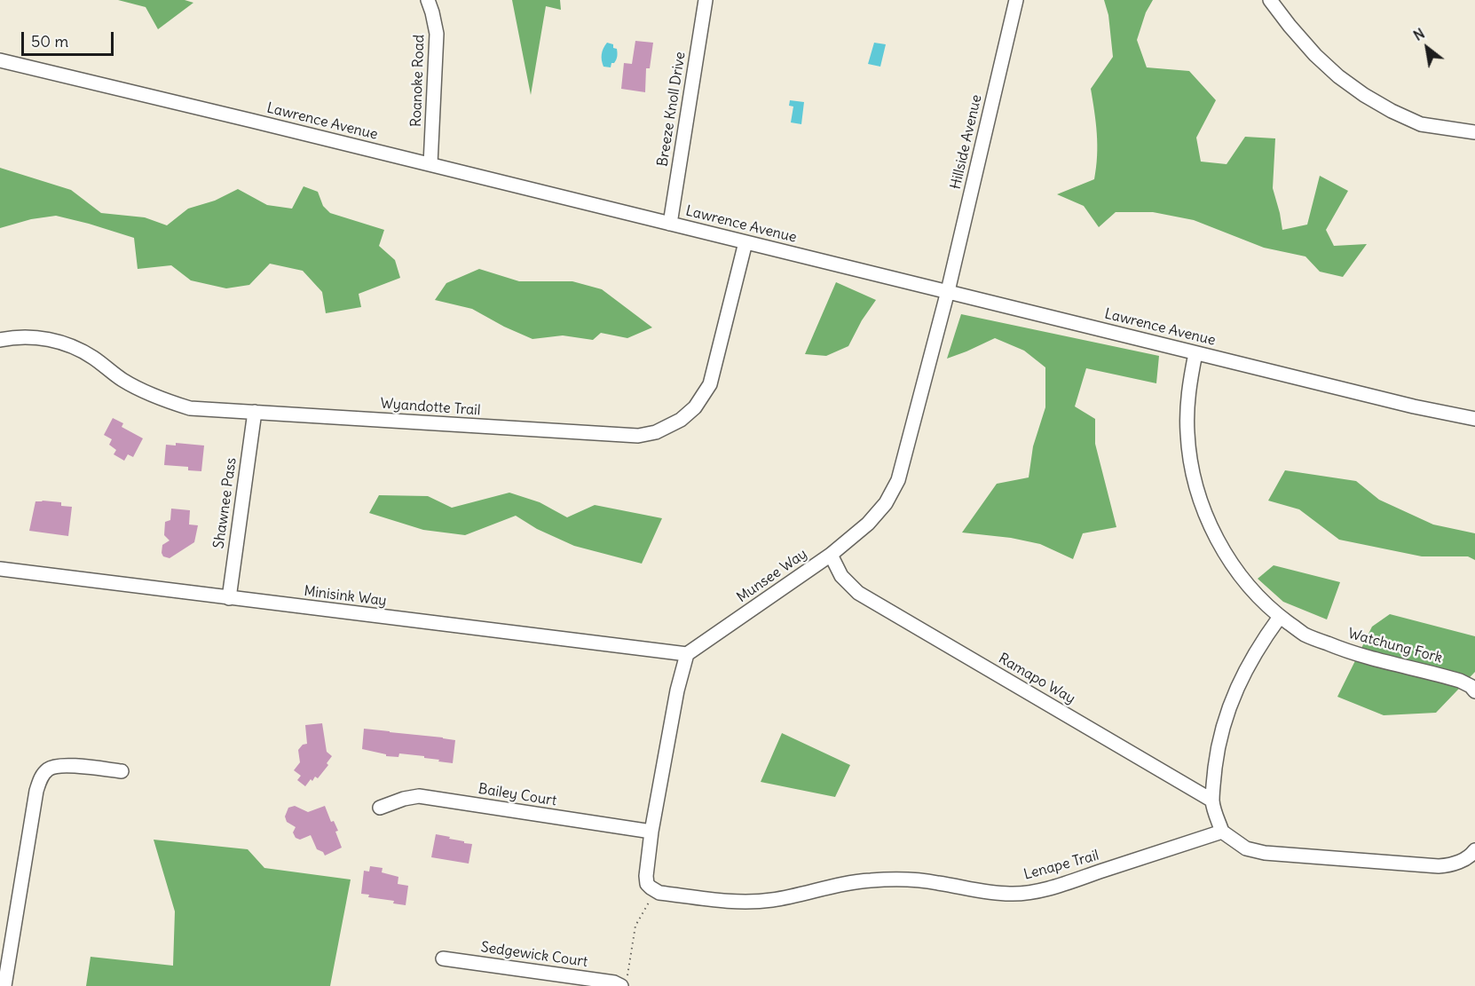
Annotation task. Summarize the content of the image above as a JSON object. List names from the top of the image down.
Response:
{
  "streets": {
    "street": [
      "Roanoke Road",
      "Breeze Knoll Drive",
      "Lawrence Avenue",
      "Hillside Avenue",
      "Wyandotte Trail",
      "Shawnee Pass",
      "Munsee Way",
      "Minisink Way",
      "Watchung Fork",
      "Ramapo Way",
      "Bailey Court",
      "Lenape Trail",
      "Sedgewick Court"
    ]
  },
  "crossings": [
    ["Roanoke Road", "Lawrence Avenue"],
    ["Breeze Knoll Drive", "Lawrence Avenue"],
    ["Lawrence Avenue", "Hillside Avenue"],
    ["Lawrence Avenue", "Wyandotte Trail"],
    ["Lawrence Avenue", "Munsee Way"],
    ["Lawrence Avenue", "Watchung Fork"],
    ["Hillside Avenue", "Munsee Way"],
    ["Wyandotte Trail", "Shawnee Pass"],
    ["Shawnee Pass", "Minisink Way"],
    ["Munsee Way", "Minisink Way"],
    ["Munsee Way", "Ramapo Way"]
  ],
  "scale_bar": "50 m",
  "north": "top left"
}
